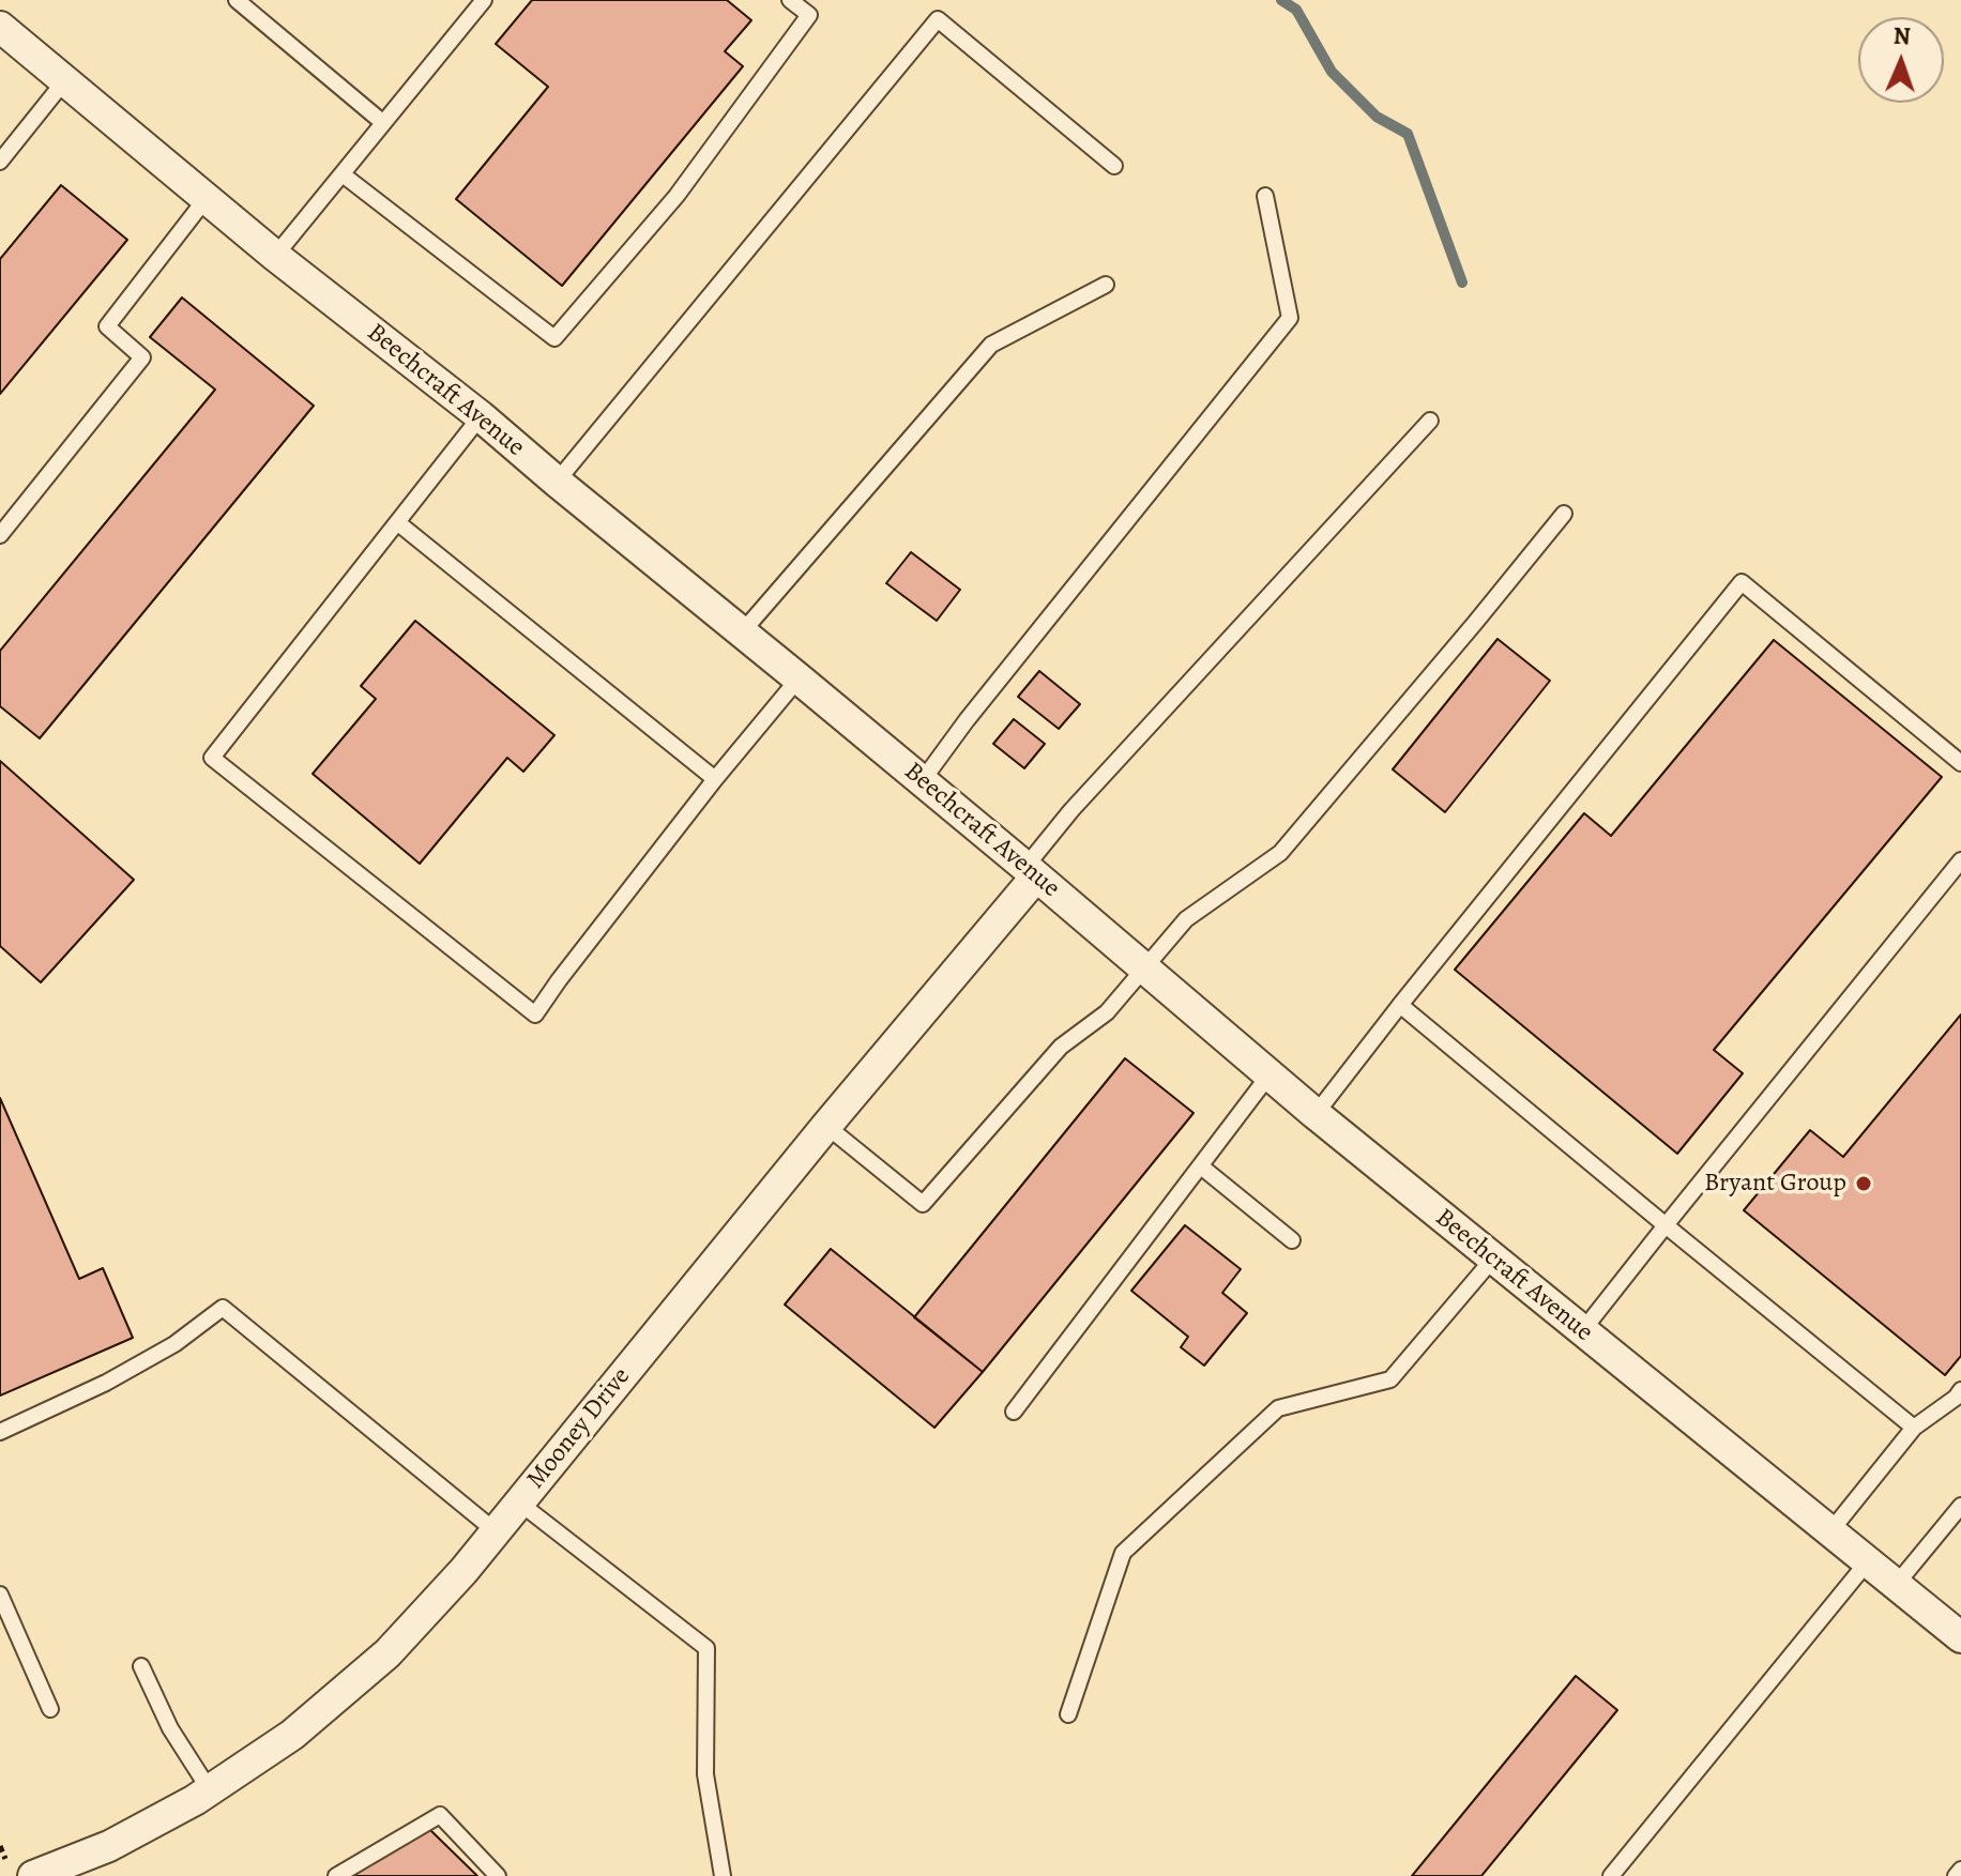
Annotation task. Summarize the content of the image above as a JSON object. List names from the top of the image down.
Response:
{
  "streets": {
    "street": ["Beechcraft Avenue", "Mooney Drive"]
  },
  "crossings": [
    ["Beechcraft Avenue", "Mooney Drive"]
  ],
  "places": ["Bryant Group"],
  "north": "top"
}
